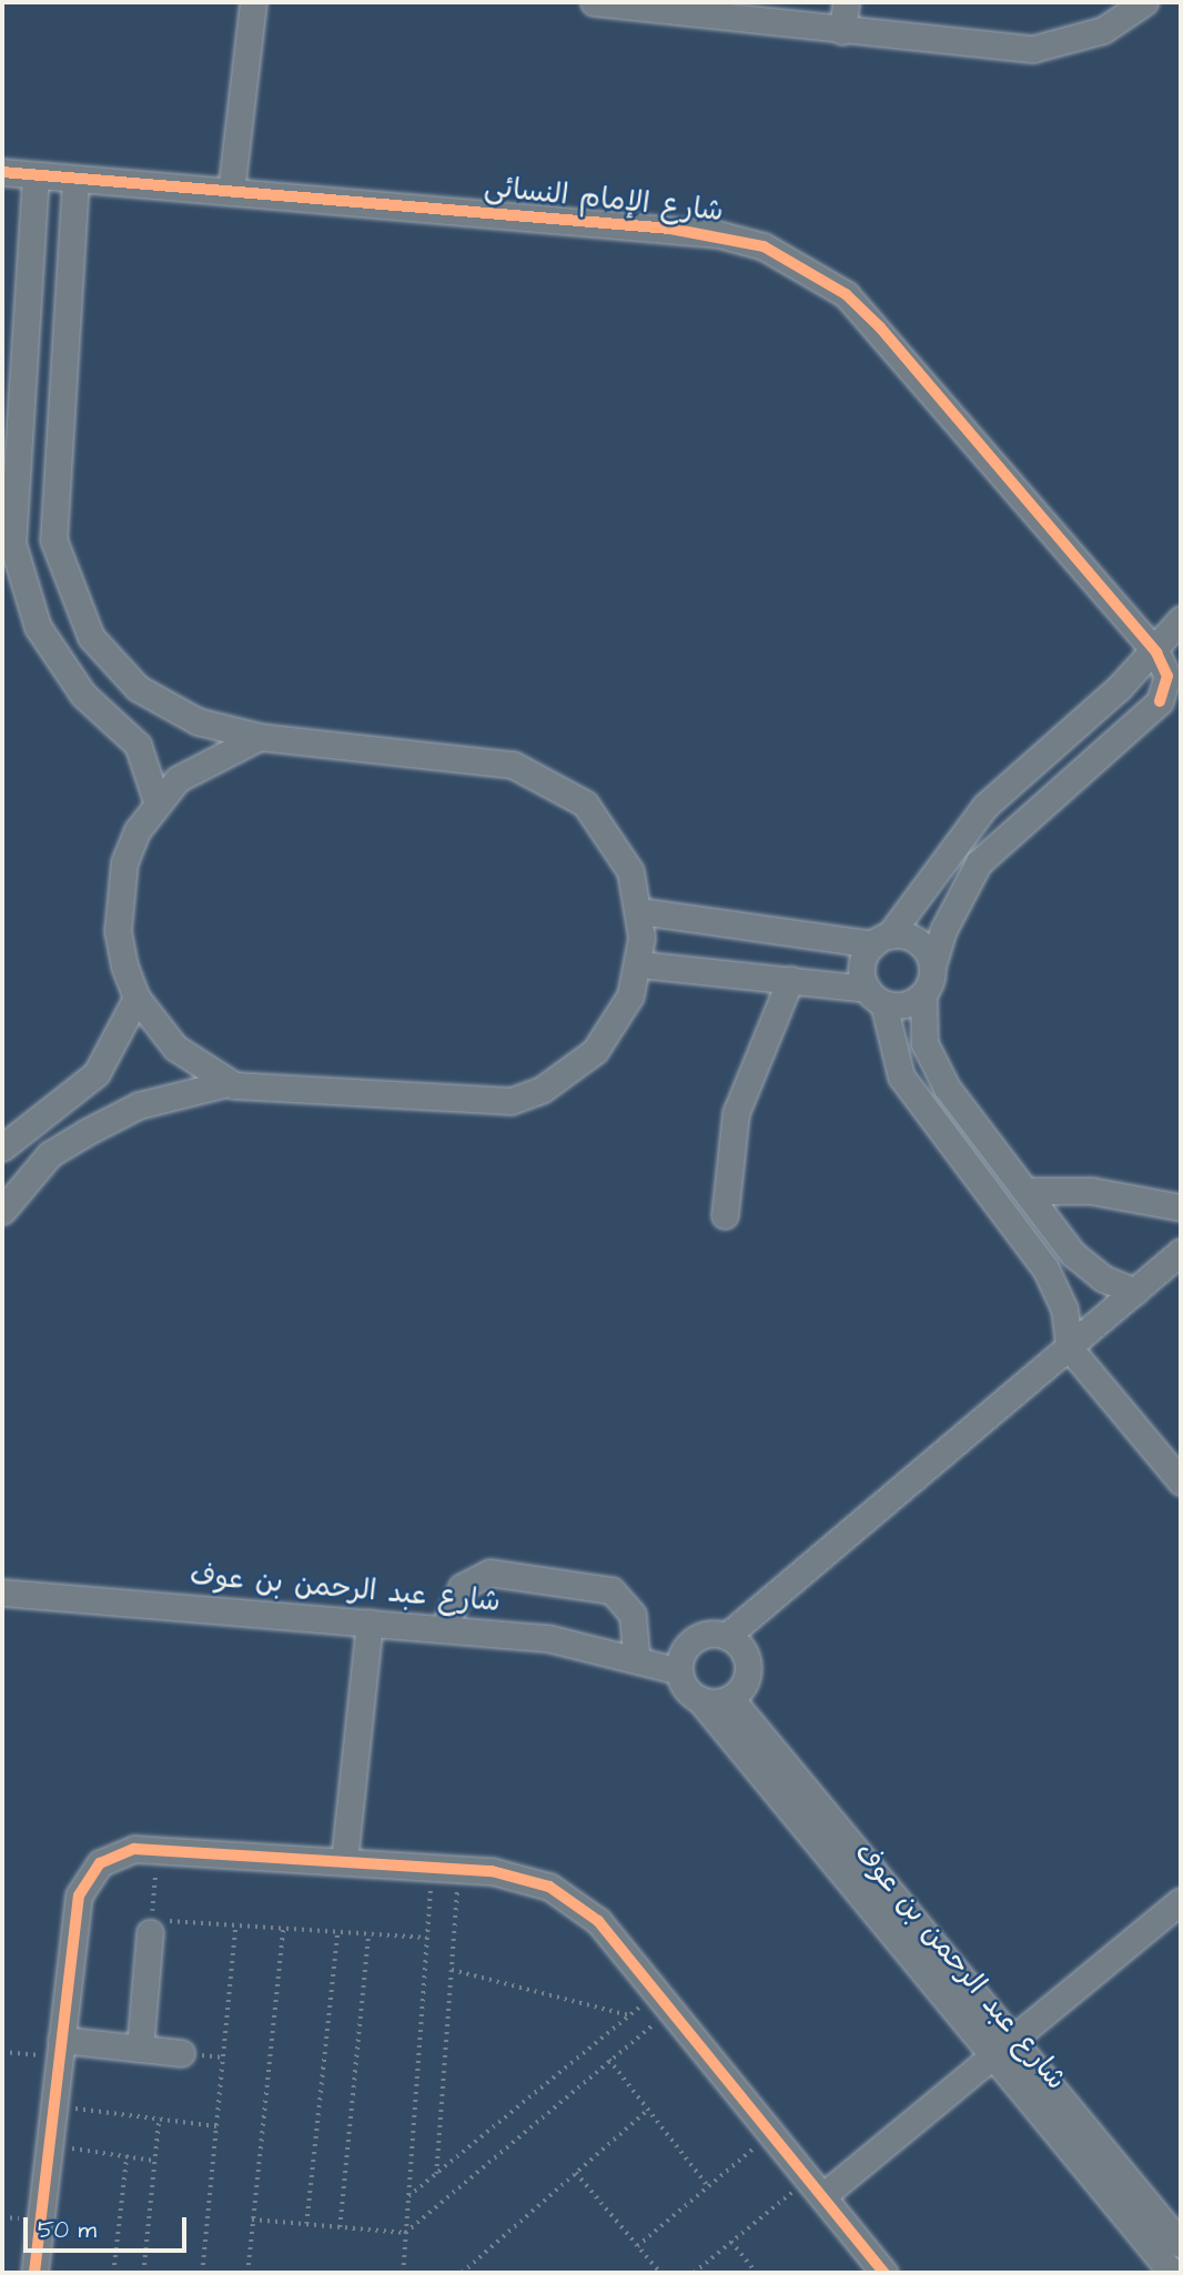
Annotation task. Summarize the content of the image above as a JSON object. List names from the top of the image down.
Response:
{
  "streets": {
    "street": ["شارع الإمام النسائى", "شارع عبد الرحمن بن عوف"]
  },
  "scale_bar": "50 m"
}
